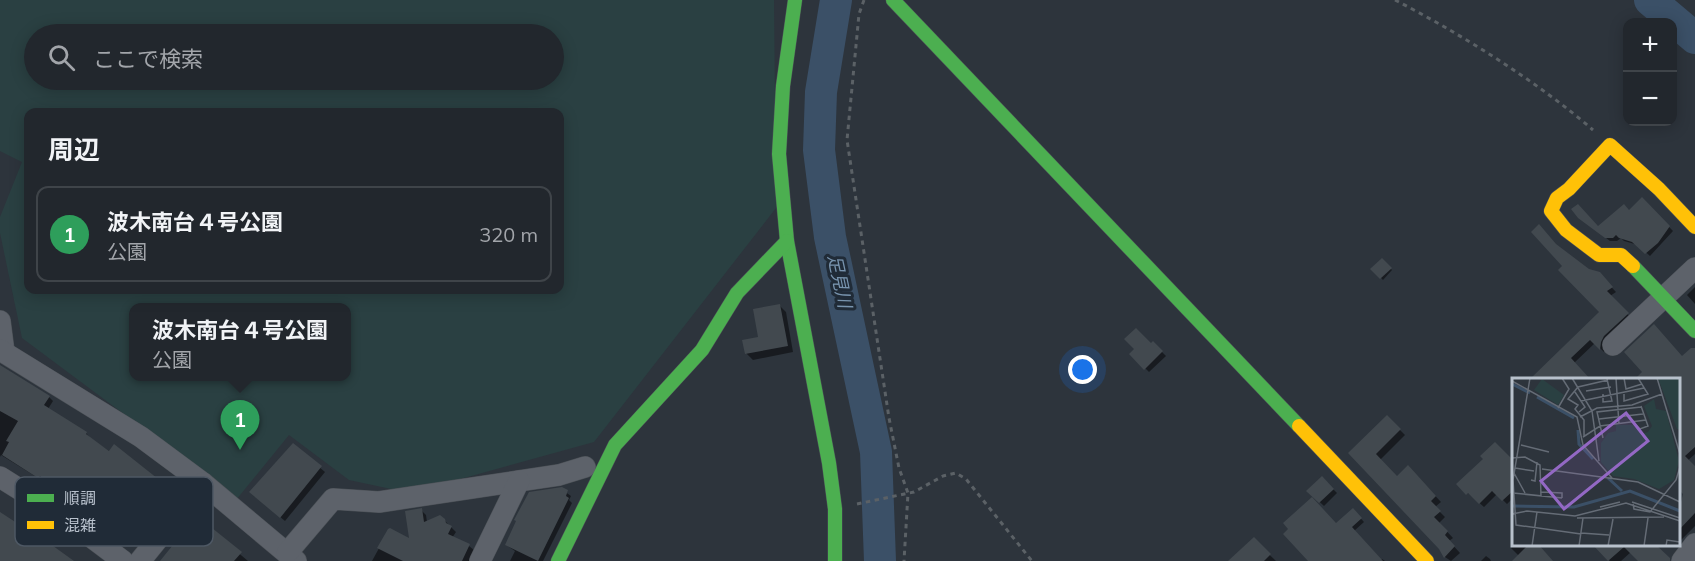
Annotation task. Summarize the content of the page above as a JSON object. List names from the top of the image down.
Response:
{
  "water": ["足見川"],
  "legend": ["順調", "混雑"],
  "page": {
    "map_buttons": ["+", "−"],
    "search": "ここで検索",
    "heading": "周辺",
    "list": [
      {
        "mark": "1",
        "name": "波木南台４号公園",
        "note": "公園",
        "value": "320 m"
      }
    ],
    "popup": ["波木南台４号公園", "公園"],
    "pins": "1"
  }
}
